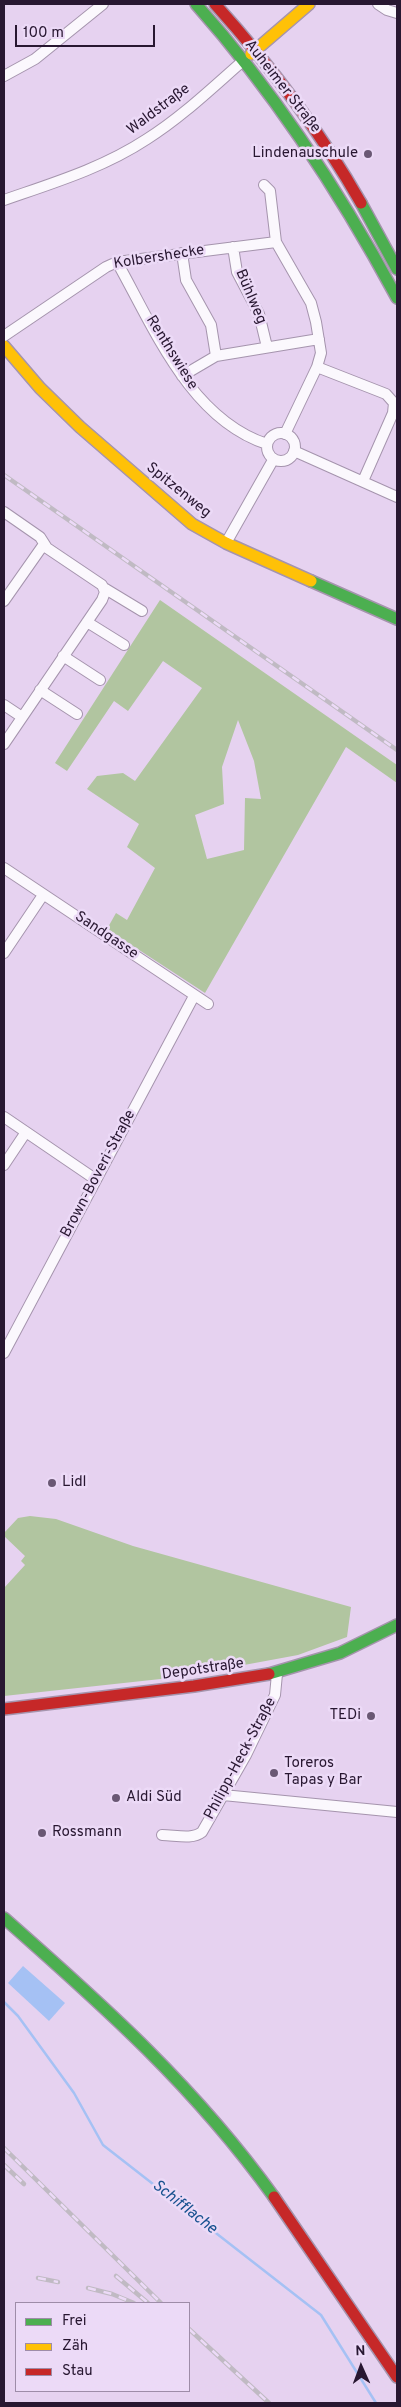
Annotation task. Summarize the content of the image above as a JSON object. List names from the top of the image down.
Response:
{
  "streets": {
    "main road": [
      "Auheimer Straße",
      "Waldstraße",
      "Spitzenweg",
      "Depotstraße"
    ],
    "street": [
      "Kolbershecke",
      "Bühlweg",
      "Renthswiese",
      "Sandgasse",
      "Brown-Boveri-Straße",
      "Philipp-Heck-Straße"
    ]
  },
  "crossings": [
    ["Auheimer Straße", "Waldstraße"],
    ["Kolbershecke", "Bühlweg"],
    ["Kolbershecke", "Renthswiese"],
    ["Sandgasse", "Brown-Boveri-Straße"],
    ["Depotstraße", "Philipp-Heck-Straße"]
  ],
  "water": ["Schifflache"],
  "places": [
    "Lindenauschule",
    "Lidl",
    "TEDi",
    "Toreros Tapas y Bar",
    "Aldi Süd",
    "Rossmann"
  ],
  "legend": ["Frei", "Zäh", "Stau"],
  "scale_bar": "100 m",
  "north": "top"
}
